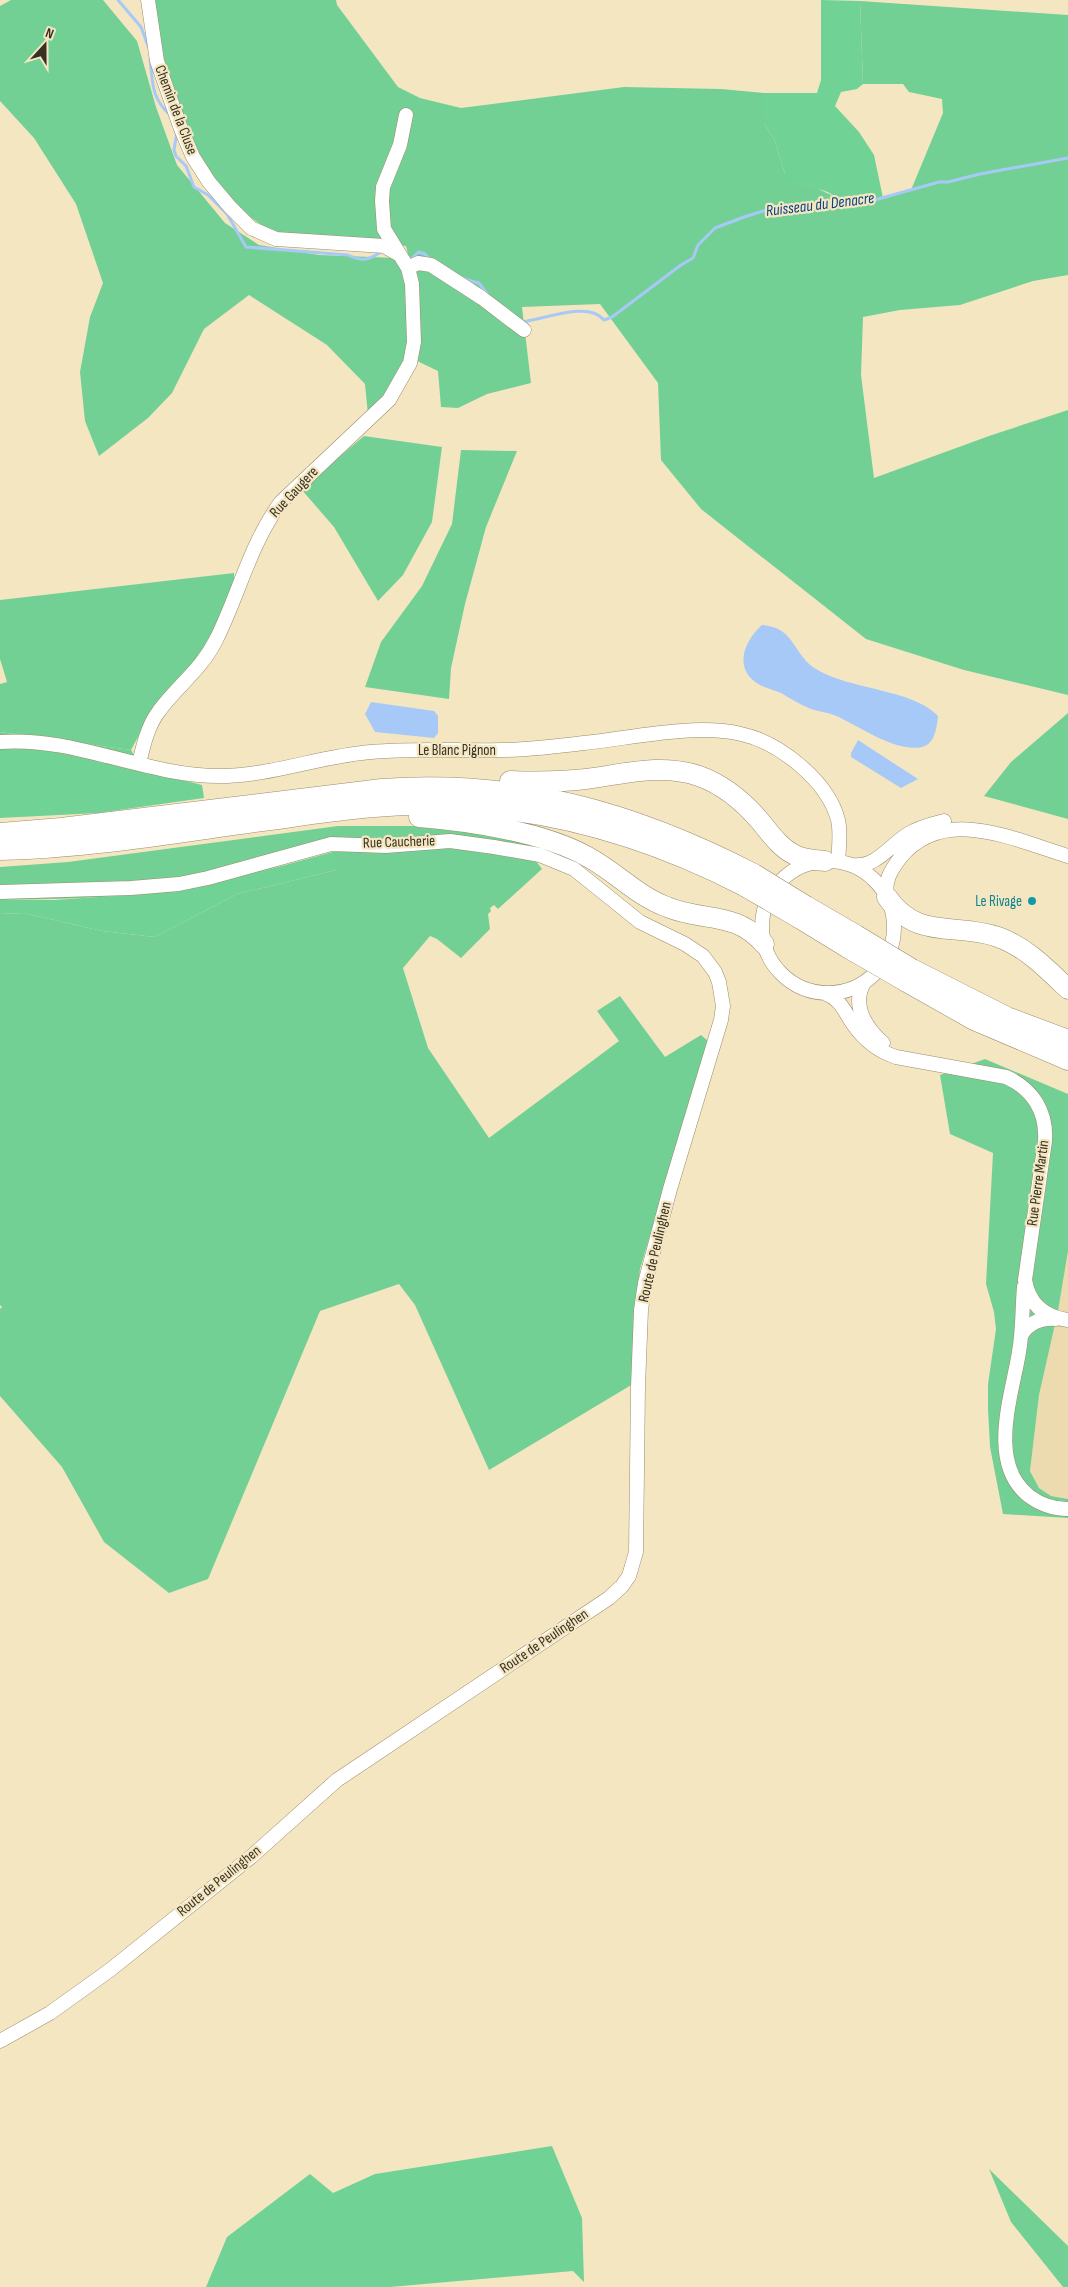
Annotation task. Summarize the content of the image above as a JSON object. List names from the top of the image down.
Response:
{
  "streets": {
    "street": [
      "Chemin de la Cluse",
      "Rue Gaugere",
      "Le Blanc Pignon",
      "Rue Caucherie",
      "Rue Pierre Martin",
      "Route de Peulinghen"
    ]
  },
  "crossings": [
    ["Chemin de la Cluse", "Rue Gaugere"],
    ["Rue Gaugere", "Le Blanc Pignon"],
    ["Le Blanc Pignon", "Rue Pierre Martin"],
    ["Rue Caucherie", "Route de Peulinghen"]
  ],
  "water": ["Ruisseau du Denacre"],
  "places": ["Le Rivage"],
  "north": "top"
}
